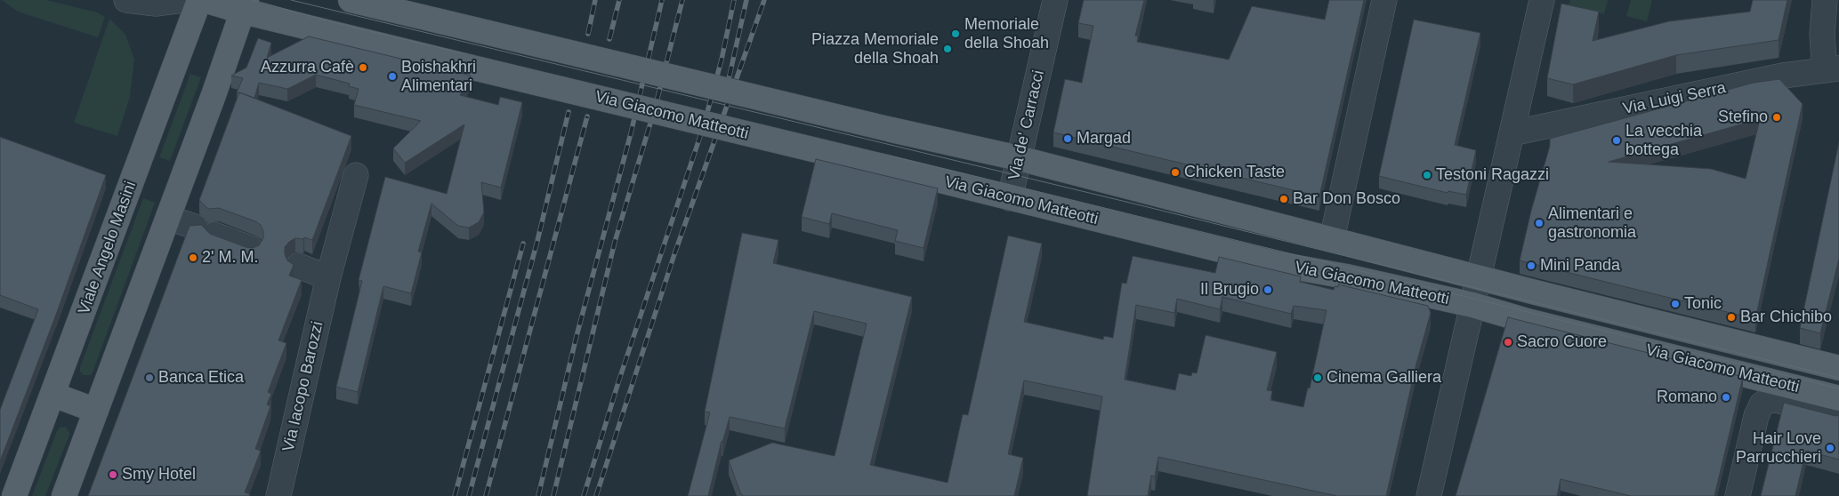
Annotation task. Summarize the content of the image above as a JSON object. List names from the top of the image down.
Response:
{
  "streets": {
    "main road": ["Via Giacomo Matteotti", "Viale Angelo Masini"],
    "street": ["Via Luigi Serra", "Via de' Carracci", "Via Iacopo Barozzi"]
  },
  "crossings": [
    ["Via Giacomo Matteotti", "Via de' Carracci"]
  ],
  "places": [
    "Memoriale della Shoah",
    "Piazza Memoriale della Shoah",
    "Azzurra Cafè",
    "Boishakhri Alimentari",
    "Stefino",
    "Margad",
    "La vecchia bottega",
    "Chicken Taste",
    "Testoni Ragazzi",
    "Bar Don Bosco",
    "Alimentari e gastronomia",
    "2' M. M.",
    "Mini Panda",
    "Il Brugio",
    "Tonic",
    "Bar Chichibo",
    "Sacro Cuore",
    "Banca Etica",
    "Cinema Galliera",
    "Romano",
    "Hair Love Parrucchieri",
    "Smy Hotel"
  ]
}
